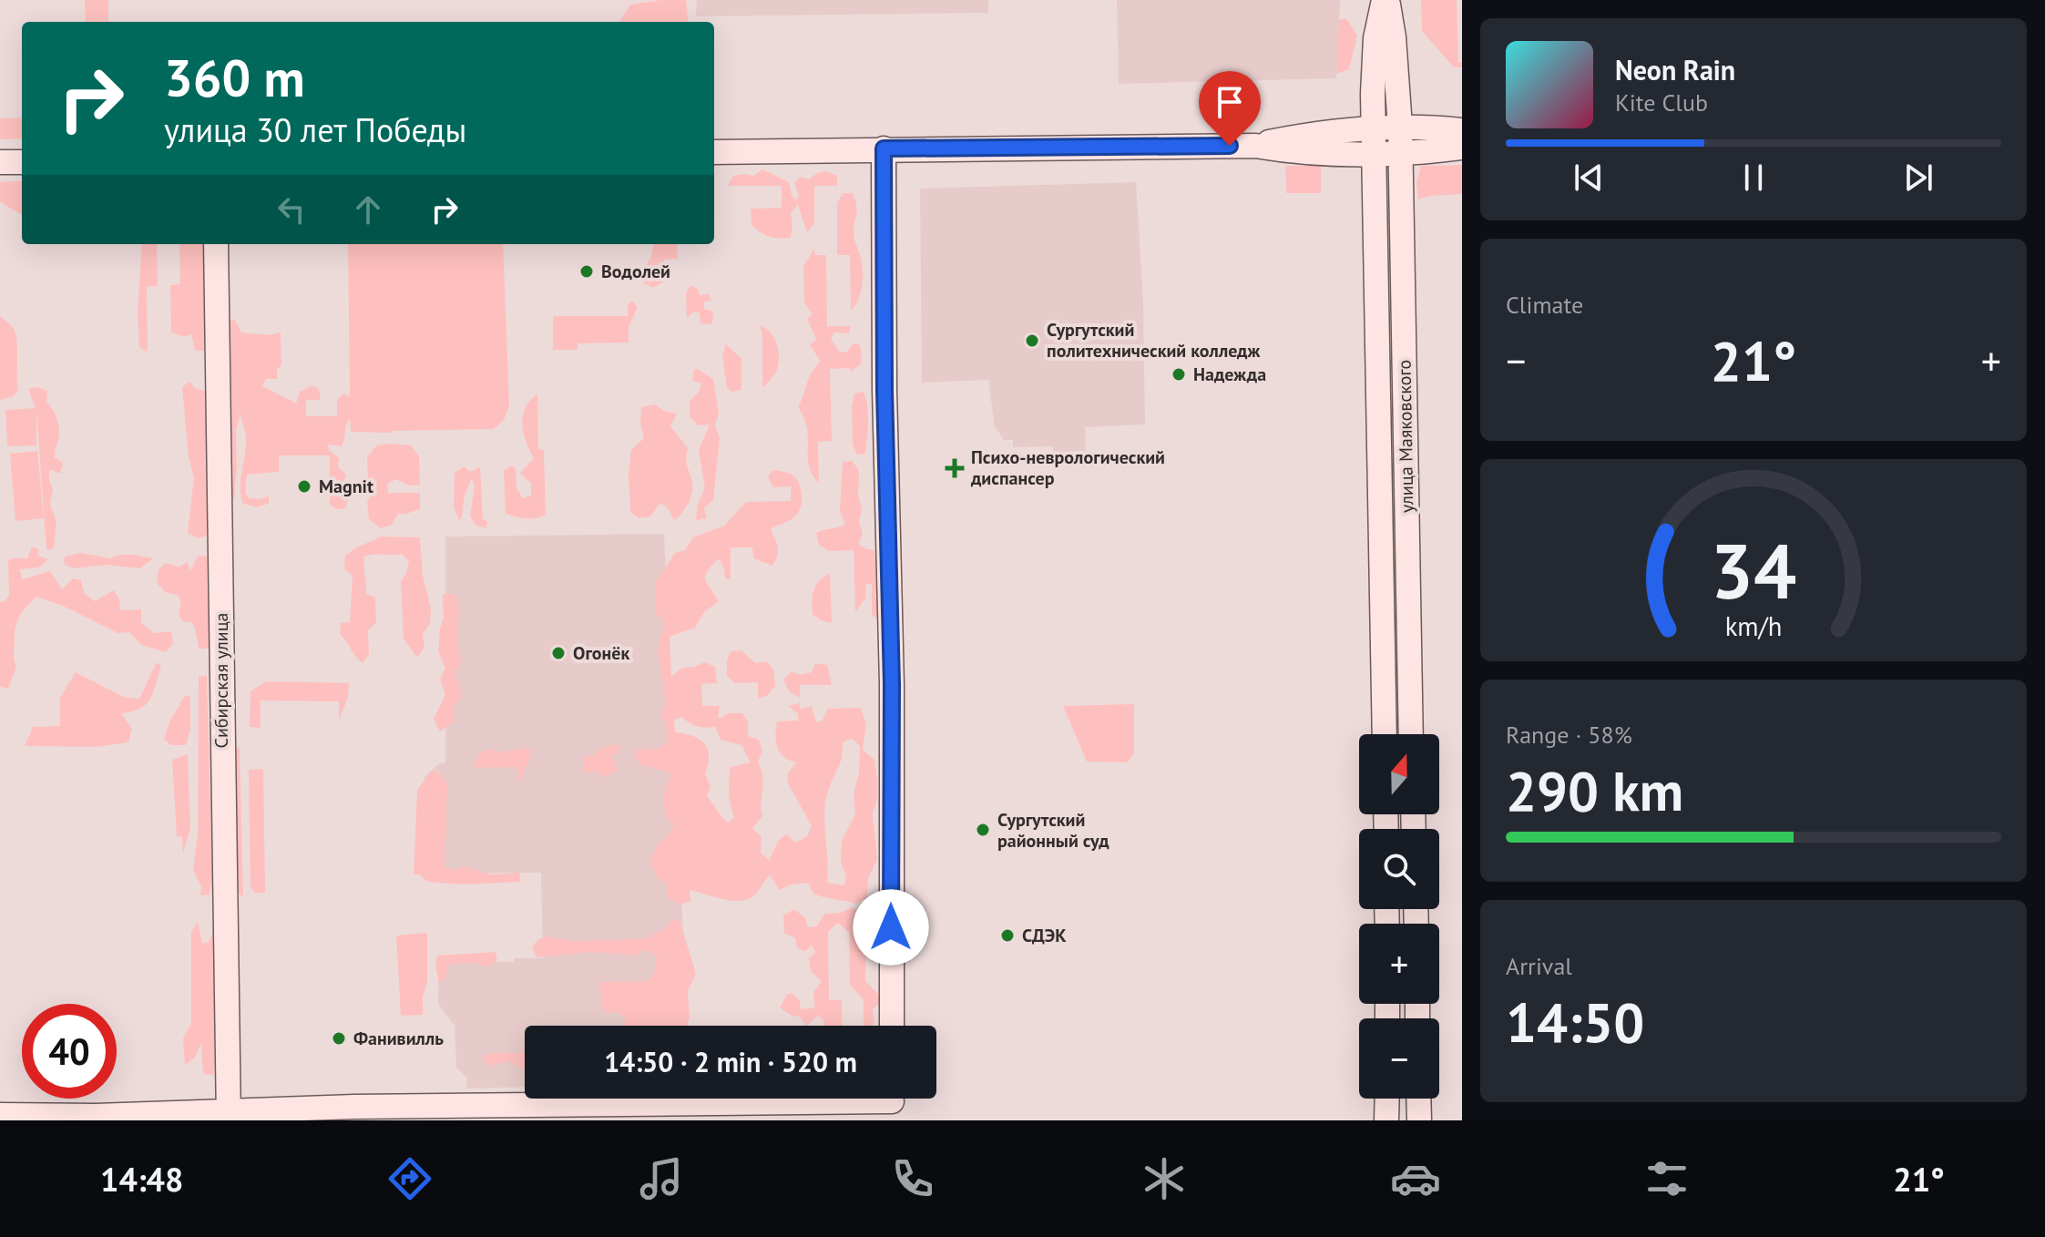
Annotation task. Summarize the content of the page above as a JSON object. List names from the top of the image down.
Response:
{
  "streets": {
    "main road": ["улица Маяковского", "Сибирская улица"]
  },
  "places": {
    "other": [
      "Водолей",
      "Сургутский политехнический колледж",
      "Надежда",
      "Magnit",
      "Огонёк",
      "Сургутский районный суд",
      "СДЭК",
      "Фанивилль"
    ],
    "health": ["Психо-неврологический диспансер"]
  },
  "north": "top",
  "page": {
    "turn": ["360 m", "улица 30 лет Победы"],
    "song": ["Neon Rain", "Kite Club"],
    "tile": [
      "Climate",
      ["Range · 58%", "290 km"],
      ["Arrival", "14:50"]
    ],
    "heat": ["−", "21°", "+"],
    "map_buttons": ["+", "−"],
    "limit": "40",
    "trip": "14:50 · 2 min · 520 m",
    "tabs": ["14:48", "21°"],
    "gauge": ["34", "km/h"]
  }
}
